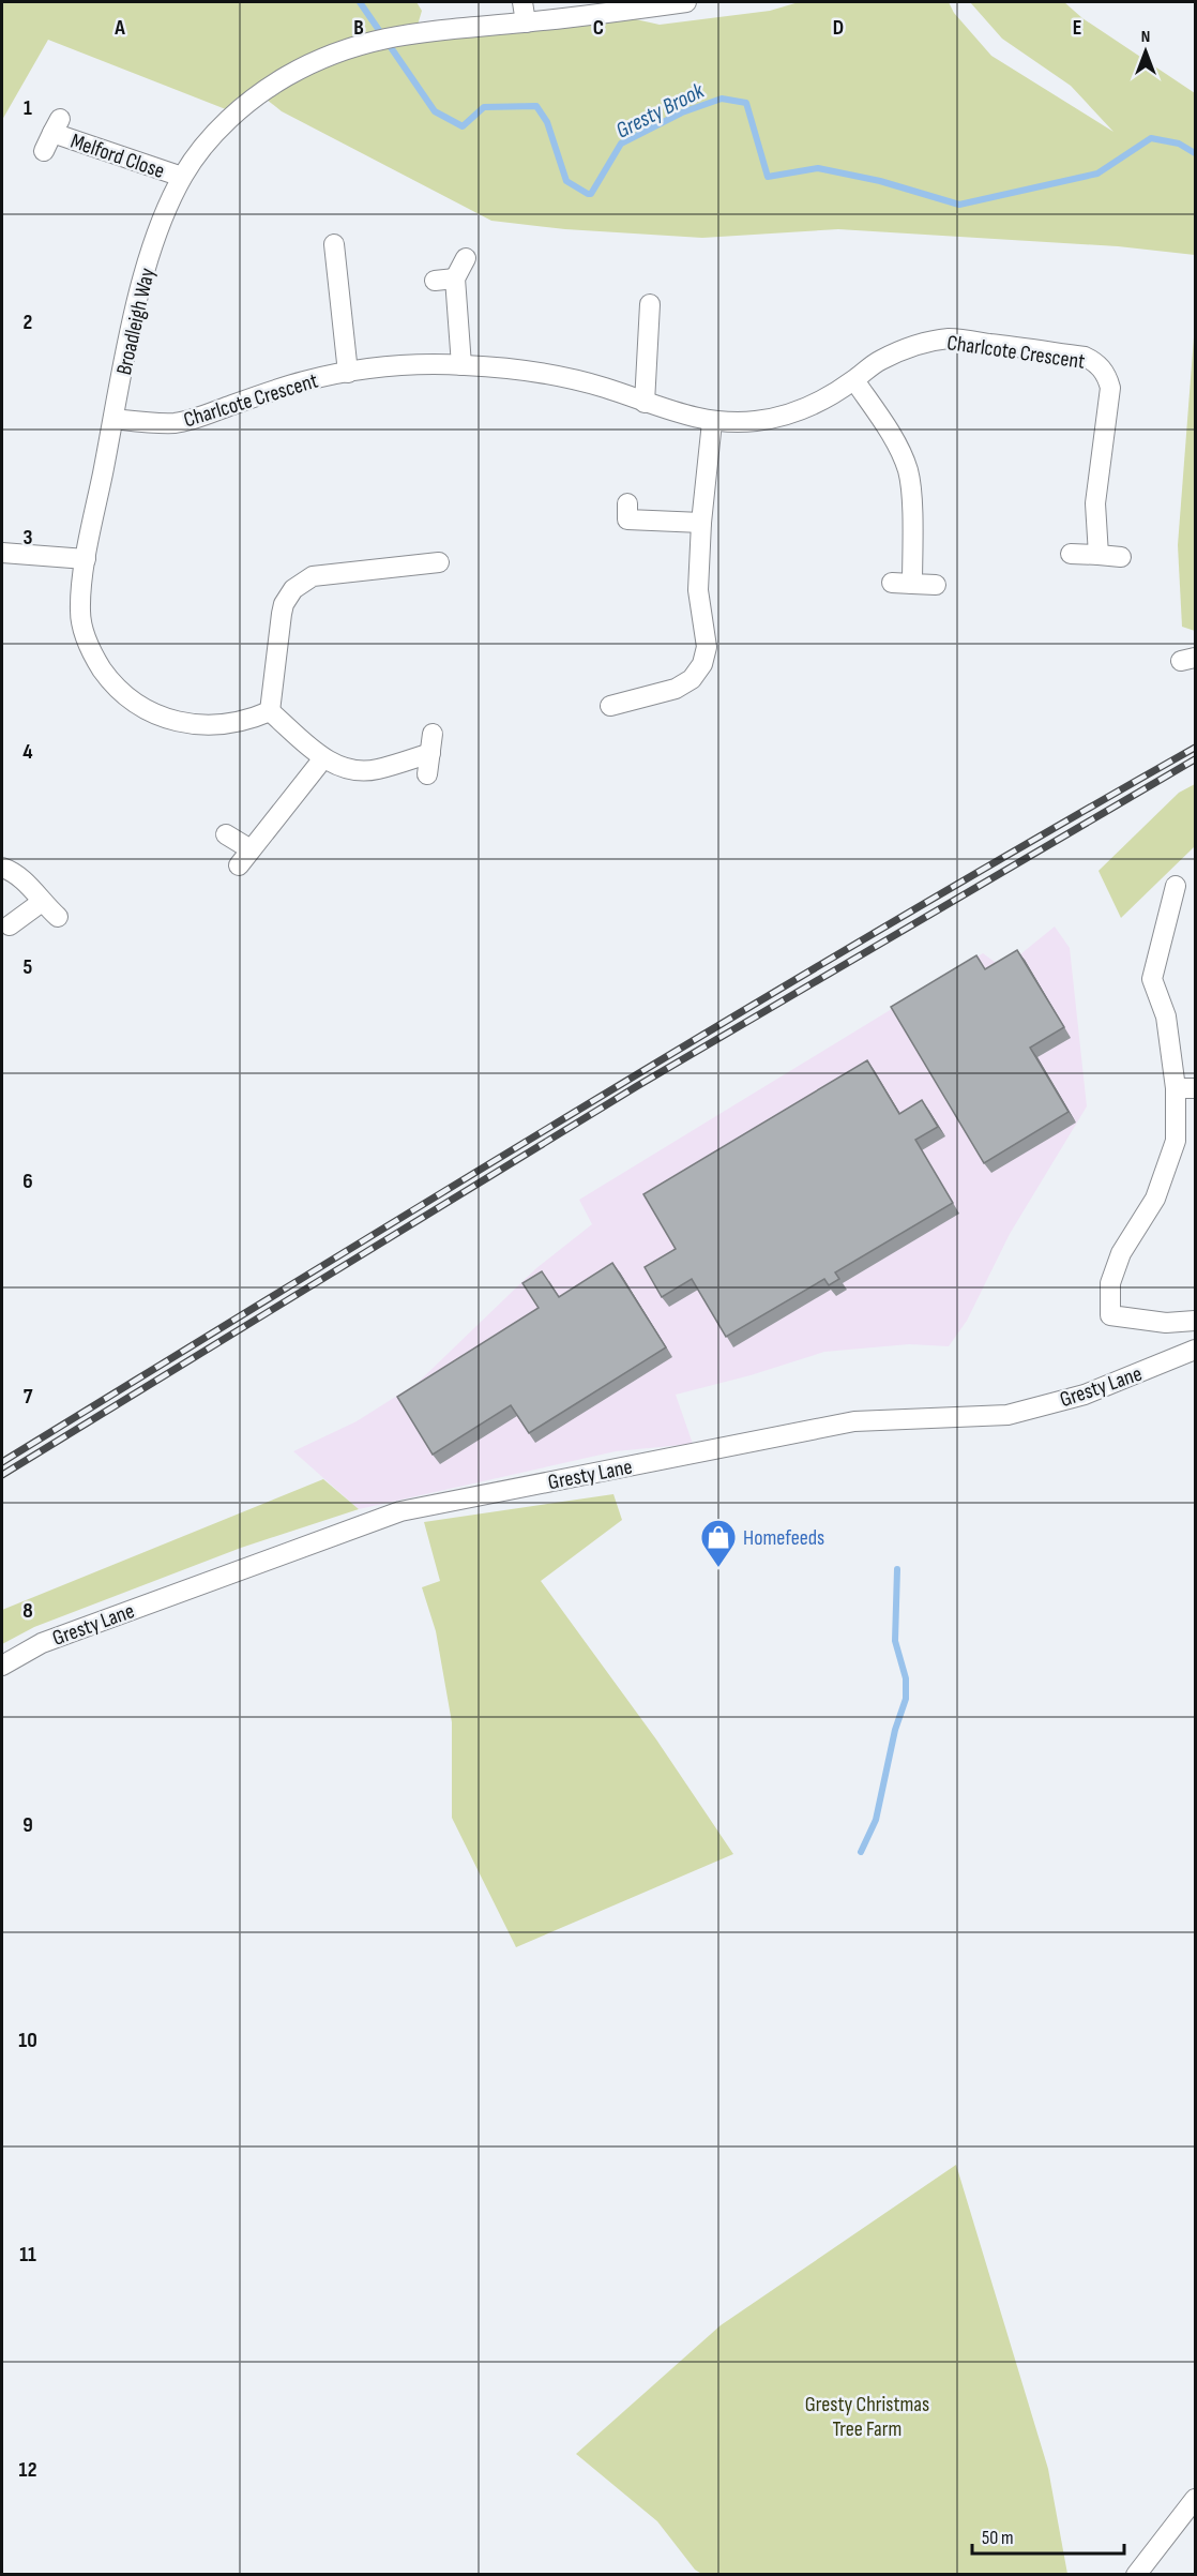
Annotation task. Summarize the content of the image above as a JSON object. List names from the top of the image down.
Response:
{
  "streets": {
    "street": [
      "Melford Close",
      "Broadleigh Way",
      "Charlcote Crescent",
      "Gresty Lane"
    ]
  },
  "crossings": [
    ["Melford Close", "Broadleigh Way"],
    ["Broadleigh Way", "Charlcote Crescent"]
  ],
  "water": ["Gresty Brook"],
  "parks": ["Gresty Christmas Tree Farm"],
  "places": {
    "shop": ["Homefeeds"]
  },
  "scale_bar": "50 m",
  "north": "top",
  "grid": {
    "columns": [
      "A",
      "B",
      "C",
      "D",
      "E"
    ],
    "rows": [
      "1",
      "2",
      "3",
      "4",
      "5",
      "6",
      "7",
      "8",
      "9",
      "10",
      "11",
      "12"
    ]
  }
}
